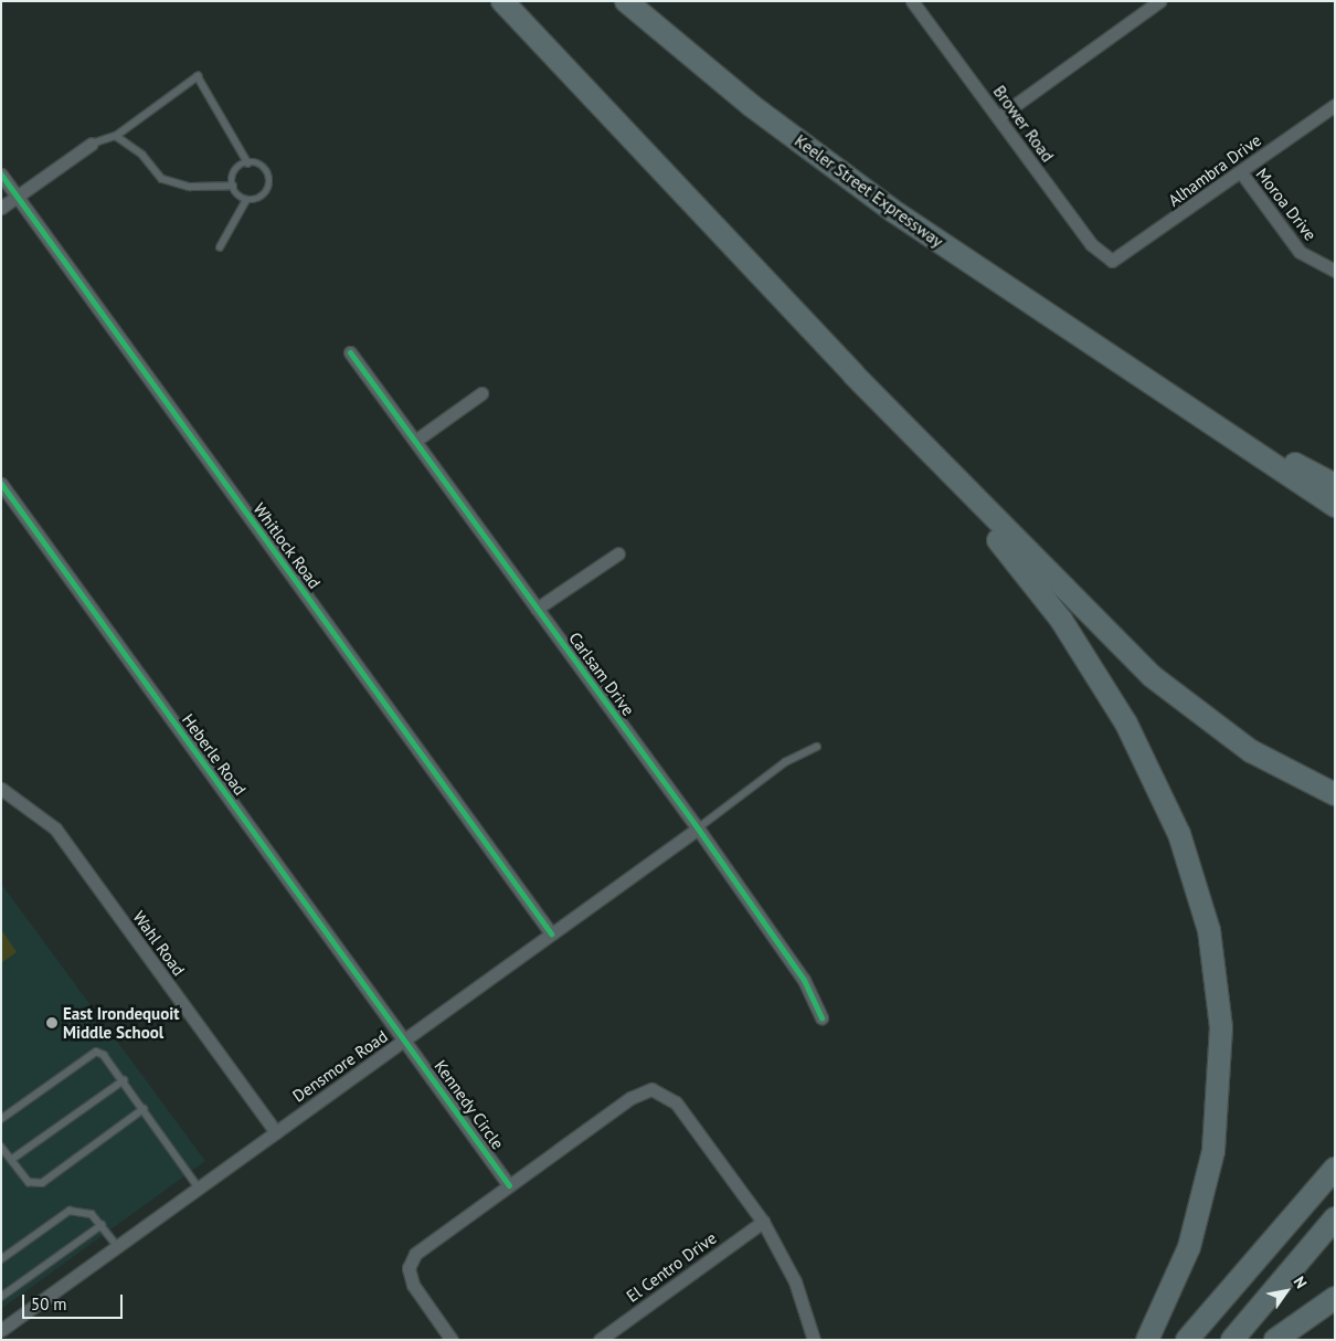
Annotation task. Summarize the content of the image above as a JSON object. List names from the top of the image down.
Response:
{
  "streets": {
    "highway": ["Keeler Street Expressway"],
    "street": [
      "Brower Road",
      "Alhambra Drive",
      "Moroa Drive",
      "Whitlock Road",
      "Carlsam Drive",
      "Heberle Road",
      "Wahl Road",
      "Densmore Road",
      "Kennedy Circle",
      "El Centro Drive"
    ]
  },
  "crossings": [
    ["Brower Road", "Alhambra Drive"],
    ["Alhambra Drive", "Moroa Drive"],
    ["Whitlock Road", "Densmore Road"],
    ["Carlsam Drive", "Densmore Road"],
    ["Heberle Road", "Densmore Road"],
    ["Heberle Road", "Kennedy Circle"],
    ["Wahl Road", "Densmore Road"],
    ["Densmore Road", "Kennedy Circle"]
  ],
  "places": ["East Irondequoit Middle School"],
  "scale_bar": "50 m",
  "north": "top right"
}
